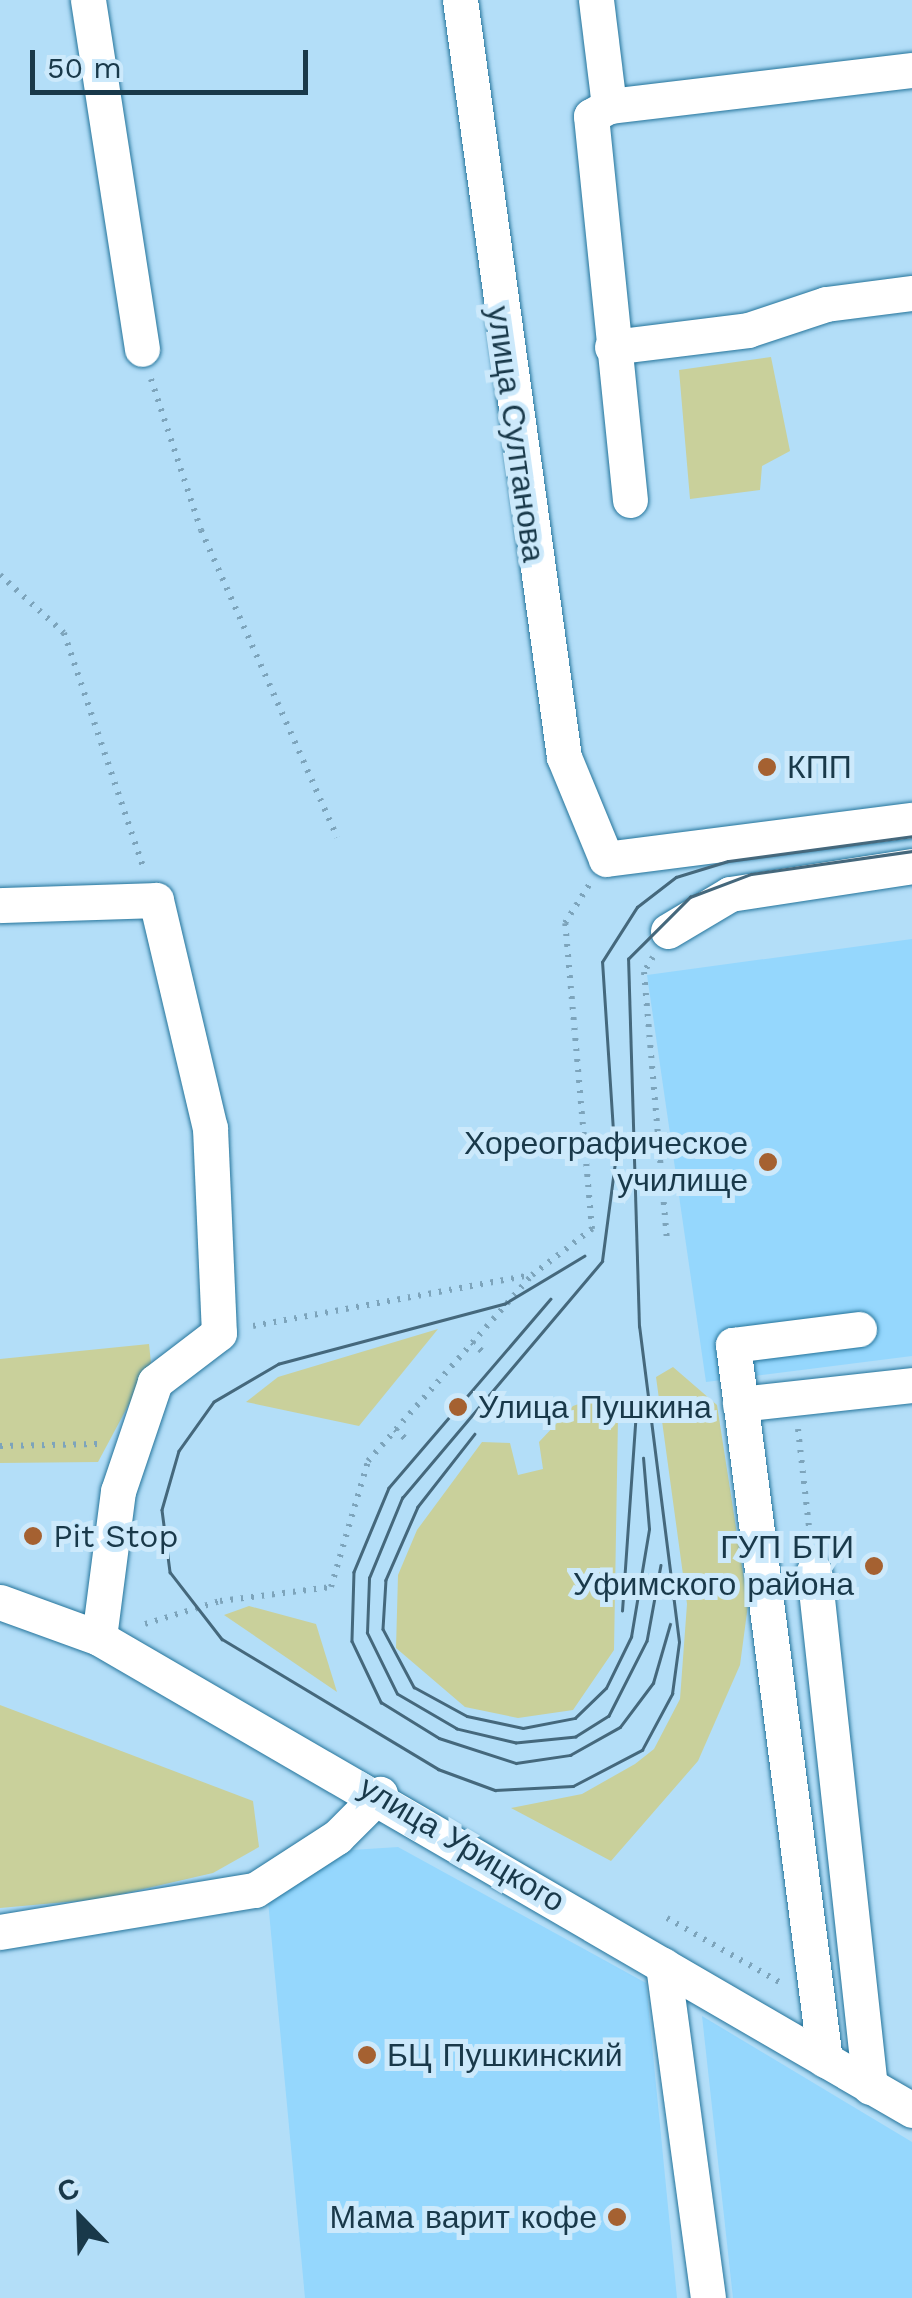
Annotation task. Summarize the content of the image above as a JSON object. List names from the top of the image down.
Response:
{
  "streets": {
    "street": ["улица Султанова", "улица Урицкого"]
  },
  "places": [
    "КПП",
    "Хореографическое училище",
    "Улица Пушкина",
    "Pit Stop",
    "ГУП БТИ Уфимского района",
    "БЦ Пушкинский",
    "Мама варит кофе"
  ],
  "scale_bar": "50 m",
  "north": "top left"
}
